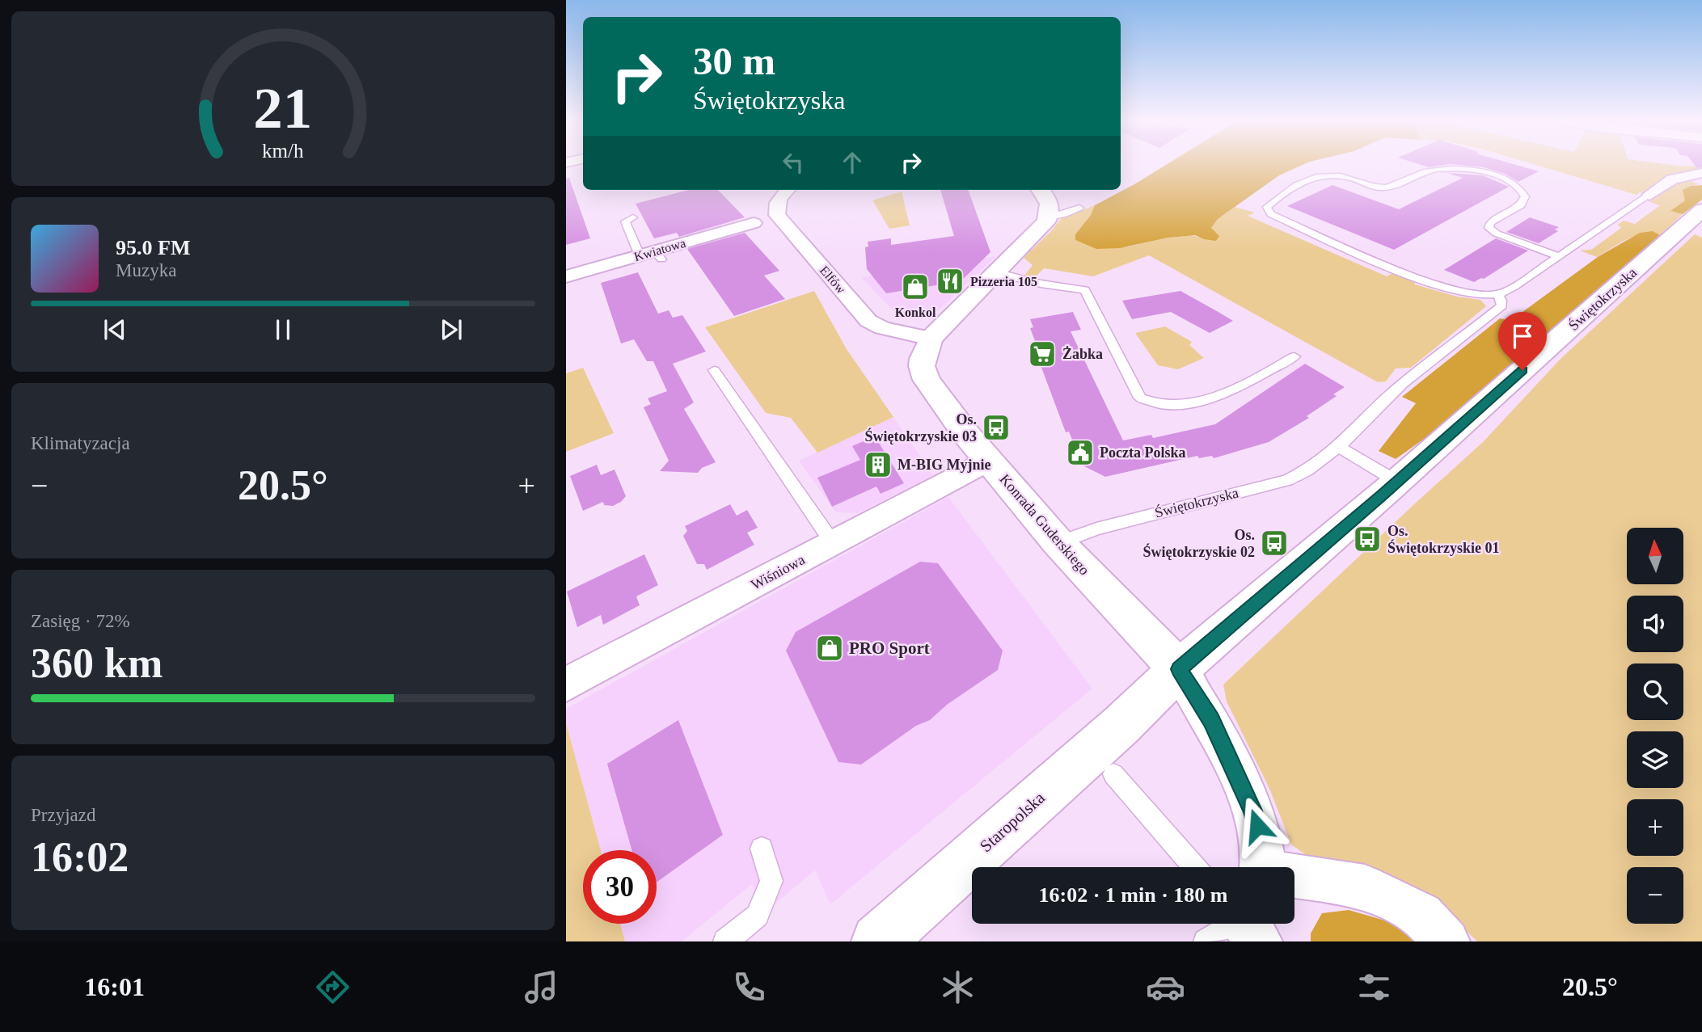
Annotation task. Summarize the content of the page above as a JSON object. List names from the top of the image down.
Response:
{
  "streets": {
    "main road": ["Świętokrzyska", "Konrada Guderskiego", "Staropolska"],
    "street": ["Kwiatowa", "Elfów", "Wiśniowa"]
  },
  "crossings": [
    ["Elfów", "Konrada Guderskiego"],
    ["Świętokrzyska", "Konrada Guderskiego"],
    ["Świętokrzyska", "Staropolska"],
    ["Konrada Guderskiego", "Wiśniowa"]
  ],
  "places": {
    "restaurant": ["Pizzeria 105"],
    "shop": ["Konkol", "PRO Sport"],
    "supermarket": ["Żabka"],
    "bus stop": ["Os. Świętokrzyskie 03", "Os. Świętokrzyskie 01", "Os. Świętokrzyskie 02"],
    "public building": ["Poczta Polska"],
    "building": ["M-BIG Myjnie"]
  },
  "north": "top",
  "page": {
    "turn": ["30 m", "Świętokrzyska"],
    "song": ["95.0 FM", "Muzyka"],
    "tile": [
      "Klimatyzacja",
      ["Zasięg · 72%", "360 km"],
      ["Przyjazd", "16:02"]
    ],
    "heat": ["−", "20.5°", "+"],
    "map_buttons": ["+", "−"],
    "limit": "30",
    "trip": "16:02 · 1 min · 180 m",
    "tabs": ["16:01", "20.5°"],
    "gauge": ["21", "km/h"]
  }
}
